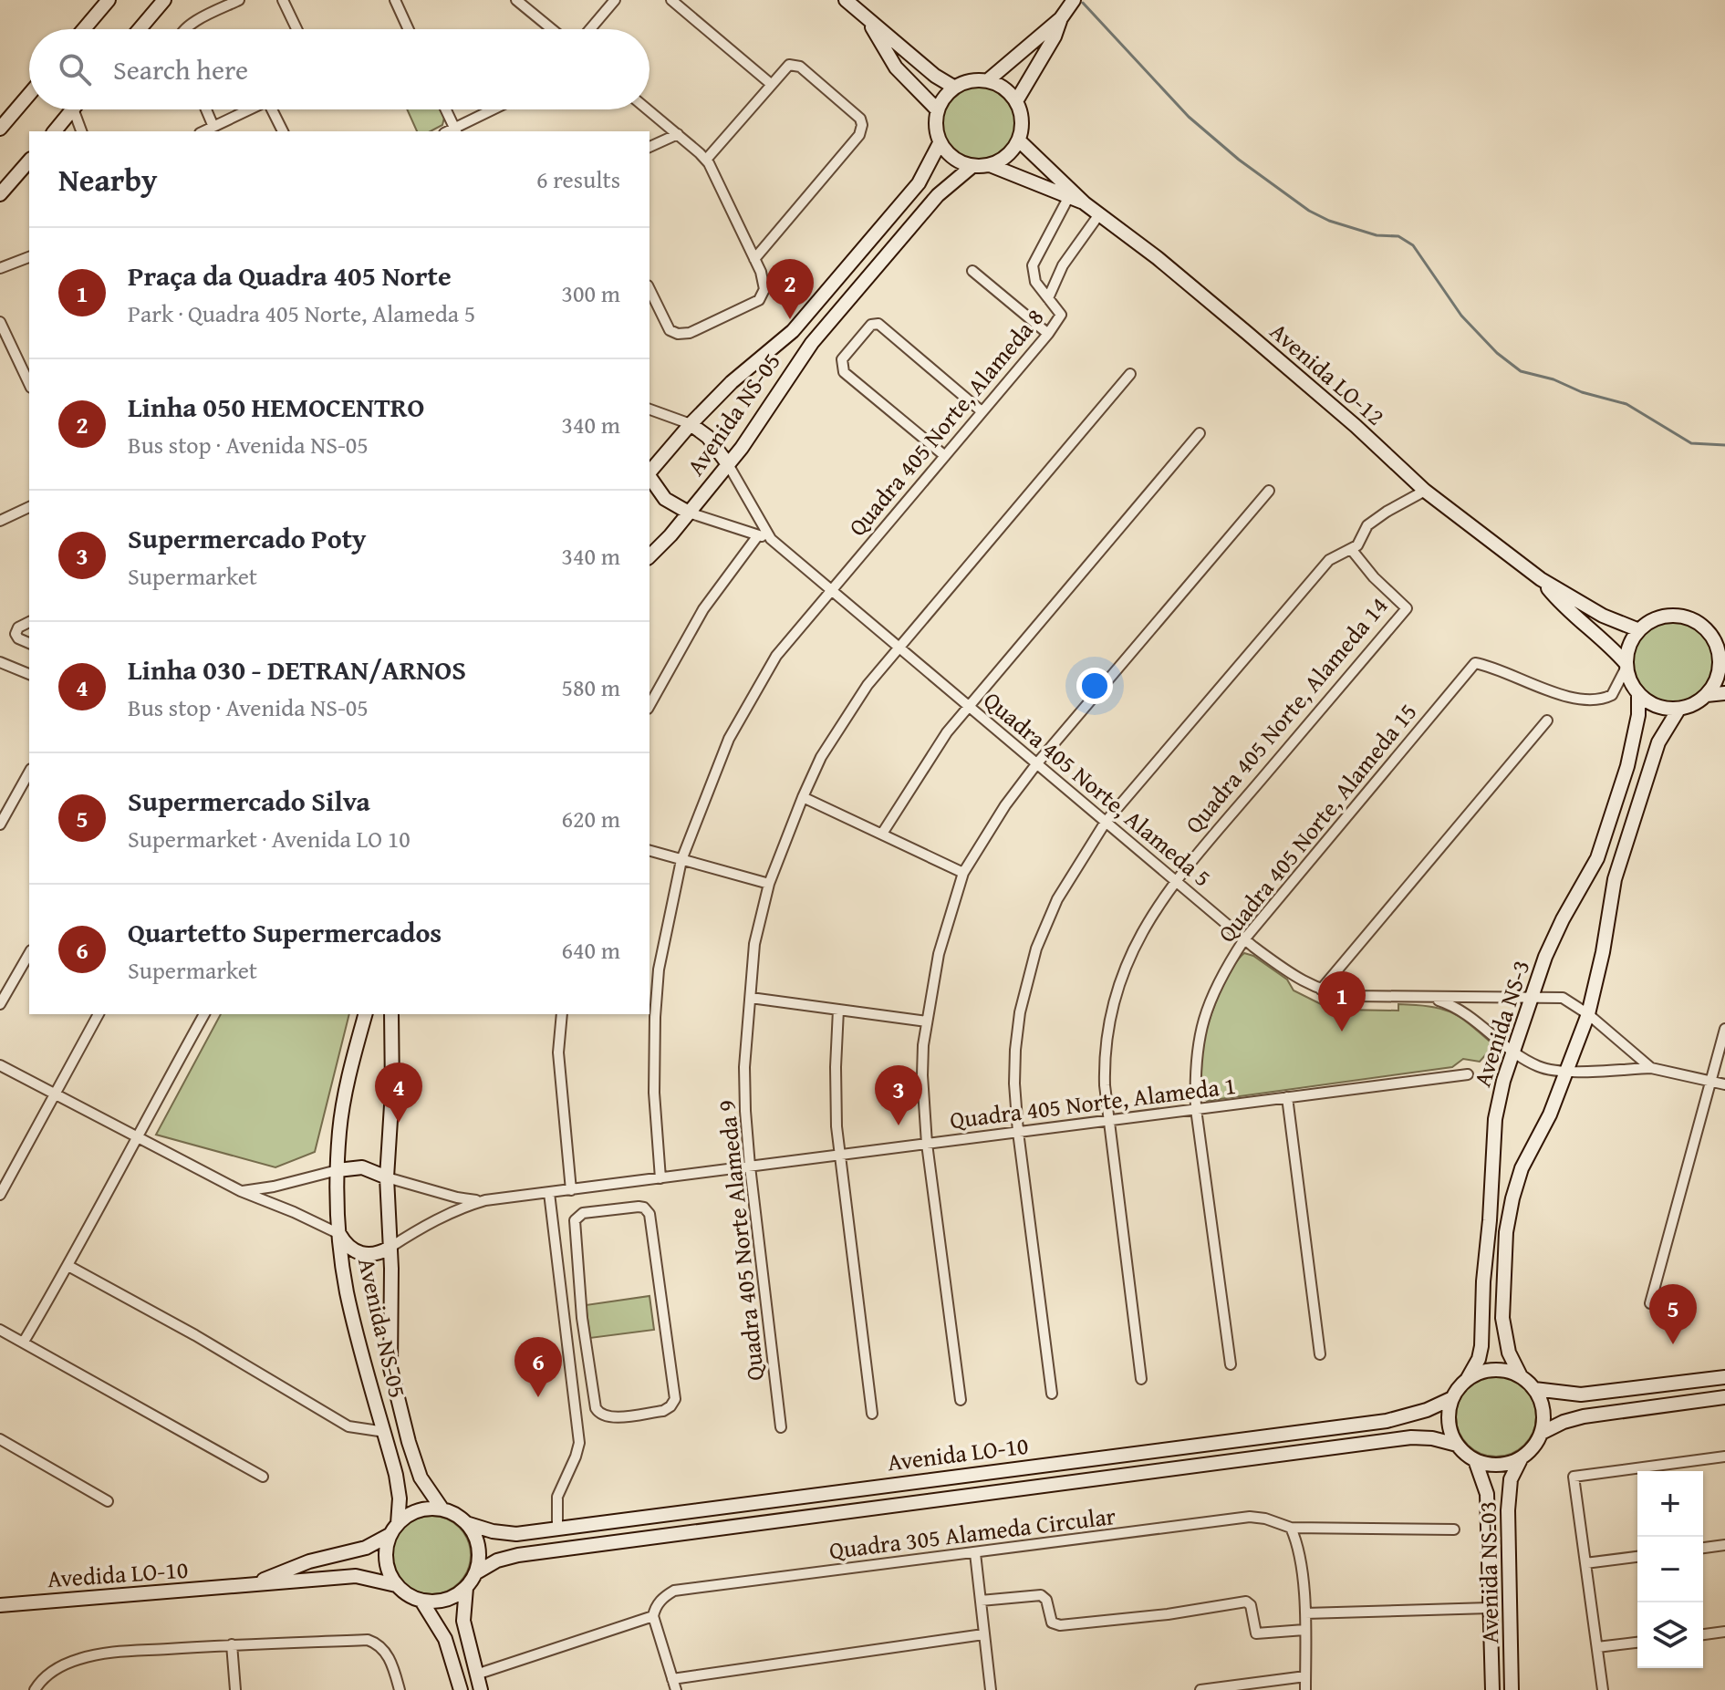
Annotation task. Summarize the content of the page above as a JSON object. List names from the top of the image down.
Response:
{
  "streets": {
    "street": [
      "Avenida LO-12",
      "Avenida NS-05",
      "Quadra 405 Norte, Alameda 8",
      "Quadra 405 Norte, Alameda 14",
      "Quadra 405 Norte, Alameda 5",
      "Quadra 405 Norte, Alameda 15",
      "Avenida NS-3",
      "Quadra 405 Norte, Alameda 1",
      "Quadra 405 Norte Alameda 9",
      "Avenida LO-10",
      "Quadra 305 Alameda Circular",
      "Avenida NS-03",
      "Avedida LO-10"
    ]
  },
  "crossings": [
    ["Avenida LO-12", "Avenida NS-05"],
    ["Avenida LO-12", "Quadra 405 Norte, Alameda 8"],
    ["Avenida LO-12", "Quadra 405 Norte, Alameda 15"],
    ["Avenida LO-12", "Avenida NS-3"],
    ["Avenida NS-05", "Avenida LO-10"],
    ["Avenida NS-05", "Avedida LO-10"],
    ["Quadra 405 Norte, Alameda 8", "Quadra 405 Norte, Alameda 5"],
    ["Quadra 405 Norte, Alameda 8", "Quadra 405 Norte, Alameda 1"],
    ["Quadra 405 Norte, Alameda 14", "Quadra 405 Norte, Alameda 5"],
    ["Quadra 405 Norte, Alameda 14", "Quadra 405 Norte, Alameda 1"],
    ["Quadra 405 Norte, Alameda 5", "Quadra 405 Norte, Alameda 15"],
    ["Quadra 405 Norte, Alameda 5", "Avenida NS-3"],
    ["Quadra 405 Norte, Alameda 5", "Quadra 405 Norte Alameda 9"],
    ["Quadra 405 Norte, Alameda 15", "Avenida NS-3"],
    ["Quadra 405 Norte, Alameda 15", "Quadra 405 Norte, Alameda 1"],
    ["Avenida NS-3", "Avenida LO-10"],
    ["Avenida NS-3", "Avenida NS-03"],
    ["Quadra 405 Norte, Alameda 1", "Quadra 405 Norte Alameda 9"],
    ["Avenida LO-10", "Avenida NS-03"],
    ["Avenida LO-10", "Avedida LO-10"]
  ],
  "page": {
    "search": "Search here",
    "heading": ["Nearby", "6 results"],
    "list": [
      {
        "mark": "1",
        "name": "Praça da Quadra 405 Norte",
        "note": "Park · Quadra 405 Norte, Alameda 5",
        "value": "300 m"
      },
      {
        "mark": "2",
        "name": "Linha 050 HEMOCENTRO",
        "note": "Bus stop · Avenida NS-05",
        "value": "340 m"
      },
      {
        "mark": "3",
        "name": "Supermercado Poty",
        "note": "Supermarket",
        "value": "340 m"
      },
      {
        "mark": "4",
        "name": "Linha 030 - DETRAN/ARNOS",
        "note": "Bus stop · Avenida NS-05",
        "value": "580 m"
      },
      {
        "mark": "5",
        "name": "Supermercado Silva",
        "note": "Supermarket · Avenida LO 10",
        "value": "620 m"
      },
      {
        "mark": "6",
        "name": "Quartetto Supermercados",
        "note": "Supermarket",
        "value": "640 m"
      }
    ],
    "pins": [
      "2",
      "1",
      "4",
      "3",
      "5",
      "6"
    ],
    "map_buttons": ["+", "−"]
  }
}
